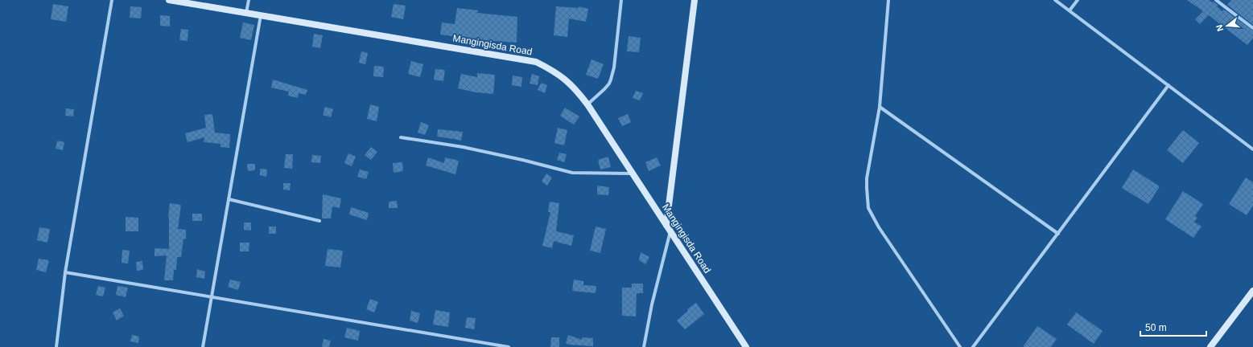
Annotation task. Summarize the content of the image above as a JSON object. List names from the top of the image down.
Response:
{
  "streets": {
    "street": ["Mangingisda Road"]
  },
  "scale_bar": "50 m",
  "north": "left"
}
